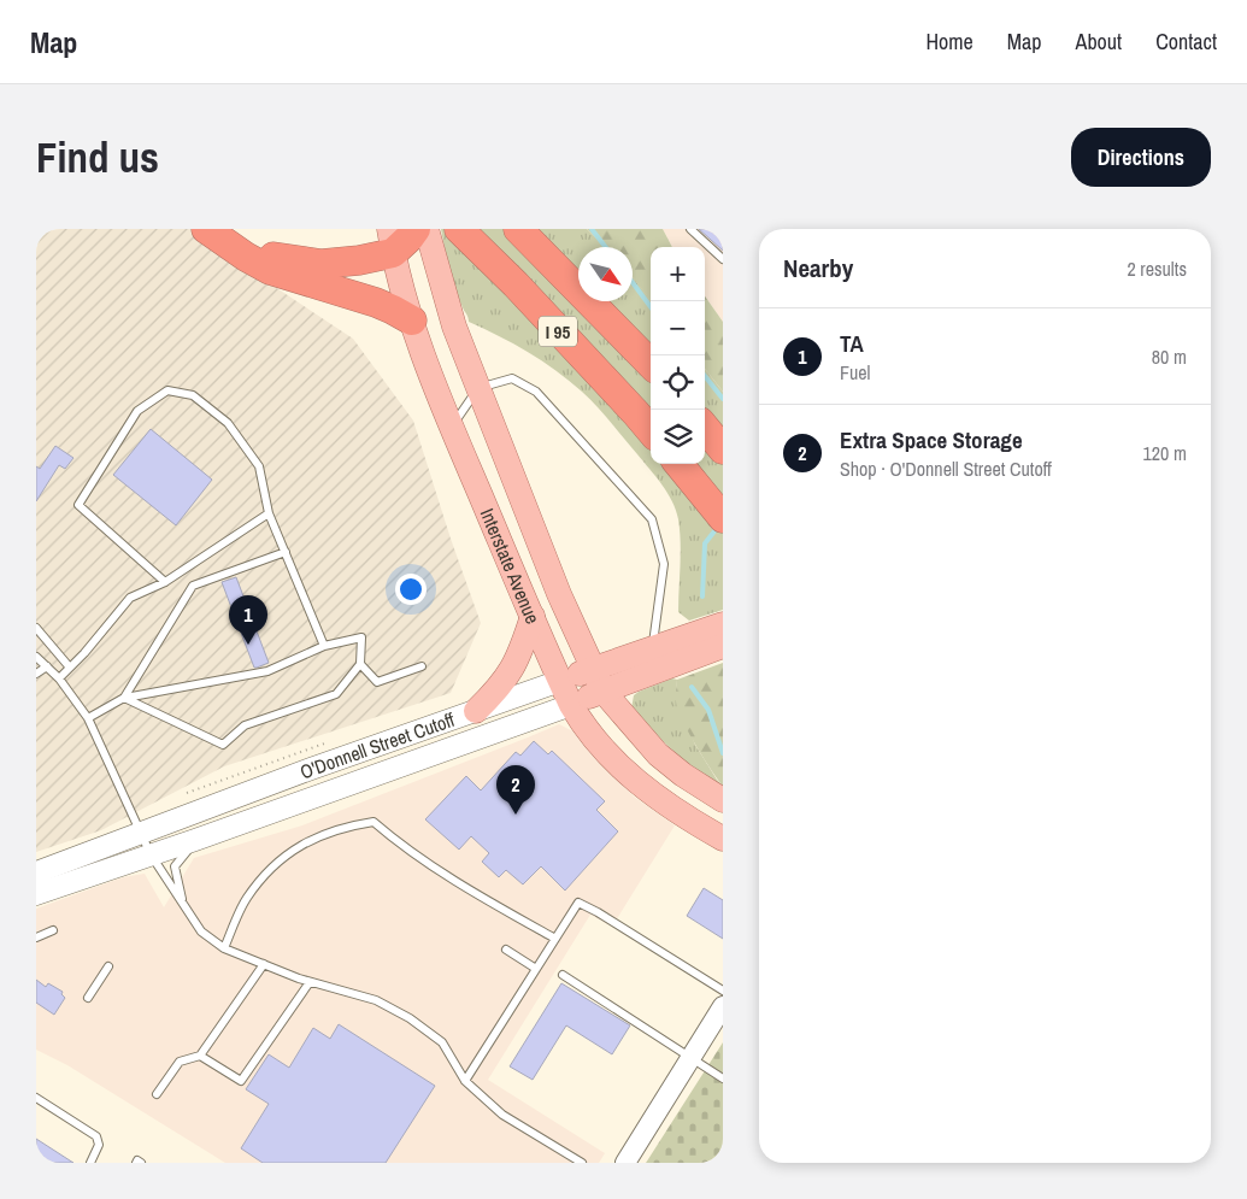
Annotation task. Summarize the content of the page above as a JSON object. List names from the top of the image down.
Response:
{
  "streets": {
    "highway": ["I 95"],
    "main road": ["Interstate Avenue", "O'Donnell Street Cutoff"]
  },
  "crossings": [
    ["Interstate Avenue", "O'Donnell Street Cutoff"]
  ],
  "north": "bottom right",
  "page": {
    "header": "Map",
    "nav": [
      "Home",
      "Map",
      "About",
      "Contact"
    ],
    "buttons": "Directions",
    "title": "Find us",
    "heading": ["Nearby", "2 results"],
    "map_buttons": ["+", "−"],
    "list": [
      {
        "mark": "1",
        "name": "TA",
        "note": "Fuel",
        "value": "80 m"
      },
      {
        "mark": "2",
        "name": "Extra Space Storage",
        "note": "Shop · O'Donnell Street Cutoff",
        "value": "120 m"
      }
    ],
    "pins": ["1", "2"]
  }
}
